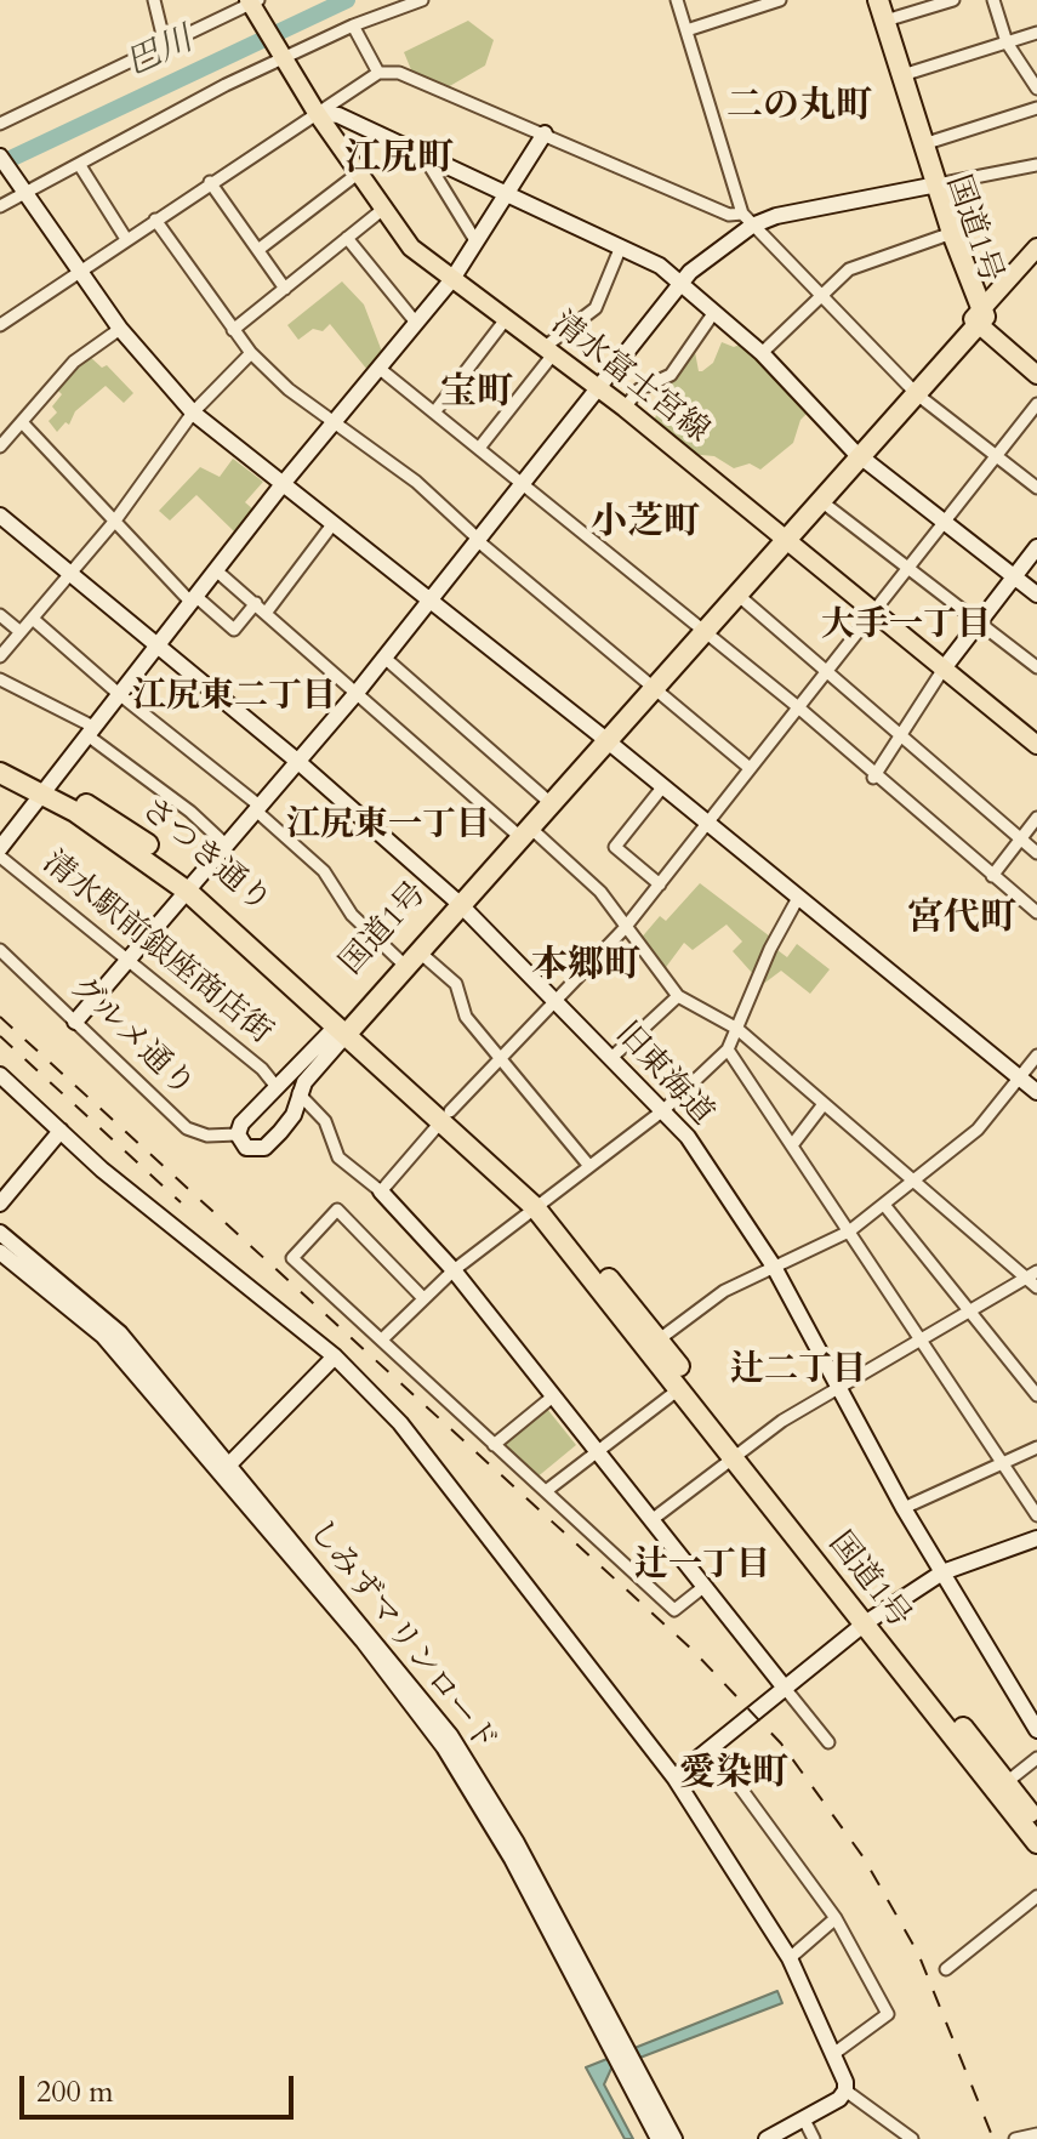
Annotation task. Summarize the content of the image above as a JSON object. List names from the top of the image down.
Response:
{
  "streets": {
    "highway": ["国道1号", "さつき通り"],
    "main road": ["清水富士宮線"],
    "street": [
      "清水駅前銀座商店街",
      "グルメ通り",
      "旧東海道",
      "しみずマリンロード"
    ]
  },
  "crossings": [
    ["国道1号", "清水富士宮線"],
    ["国道1号", "さつき通り"],
    ["国道1号", "旧東海道"]
  ],
  "districts": [
    "二の丸町",
    "江尻町",
    "宝町",
    "小芝町",
    "大手一丁目",
    "江尻東二丁目",
    "江尻東一丁目",
    "宮代町",
    "本郷町",
    "辻二丁目",
    "辻一丁目",
    "愛染町"
  ],
  "water": ["巴川"],
  "scale_bar": "200 m"
}
